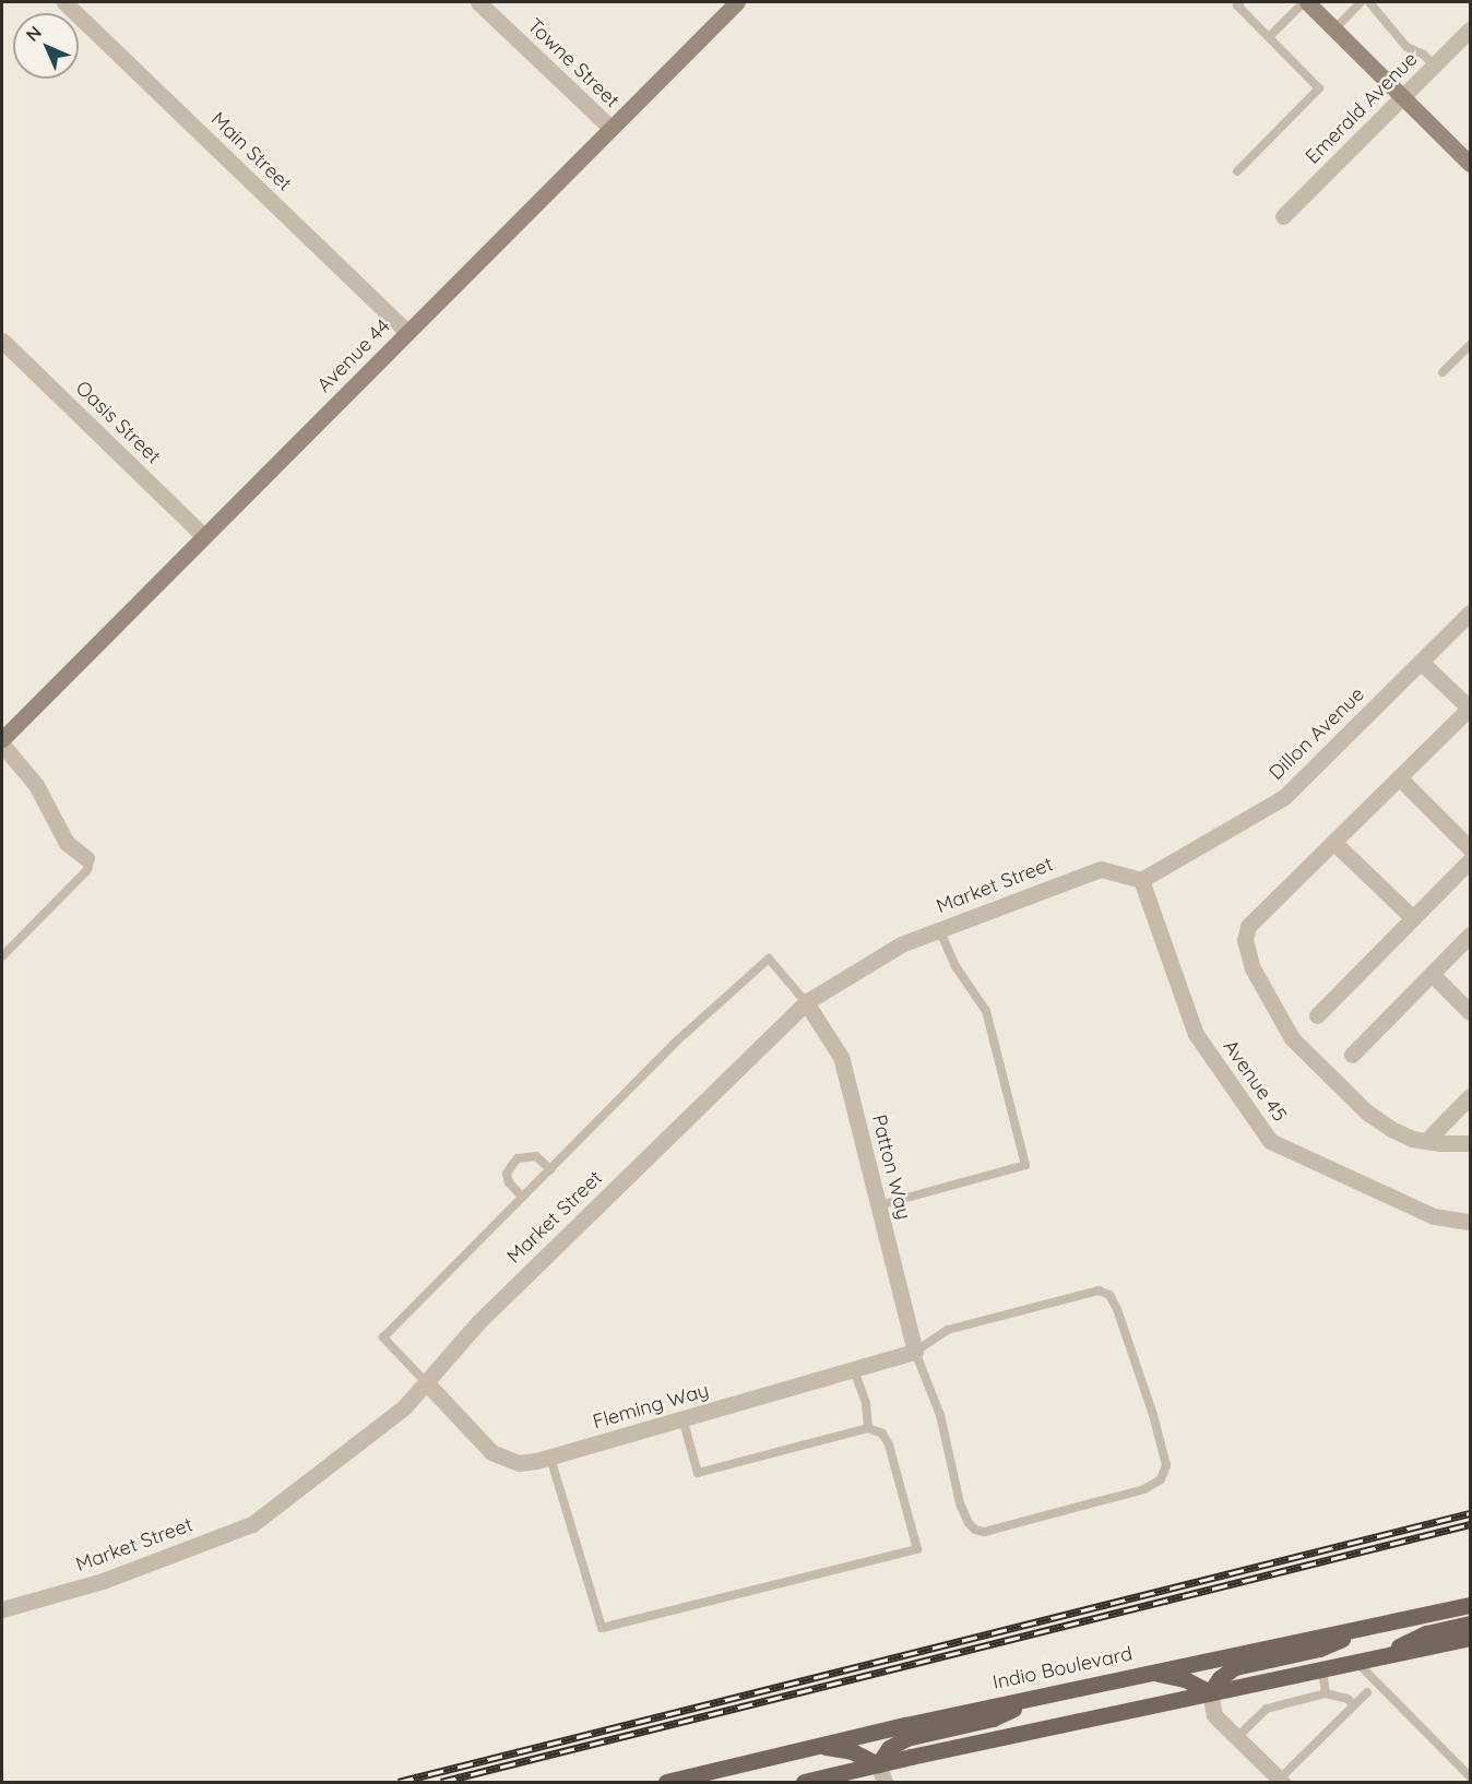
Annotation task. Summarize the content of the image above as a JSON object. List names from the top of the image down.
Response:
{
  "streets": {
    "main road": ["Indio Boulevard"],
    "street": [
      "Towne Street",
      "Emerald Avenue",
      "Main Street",
      "Avenue 44",
      "Oasis Street",
      "Dillon Avenue",
      "Market Street",
      "Avenue 45",
      "Patton Way",
      "Fleming Way"
    ]
  },
  "crossings": [
    ["Towne Street", "Avenue 44"],
    ["Main Street", "Avenue 44"],
    ["Avenue 44", "Oasis Street"],
    ["Dillon Avenue", "Market Street"],
    ["Dillon Avenue", "Avenue 45"],
    ["Market Street", "Avenue 45"],
    ["Market Street", "Patton Way"],
    ["Market Street", "Fleming Way"],
    ["Patton Way", "Fleming Way"]
  ],
  "north": "top left"
}
